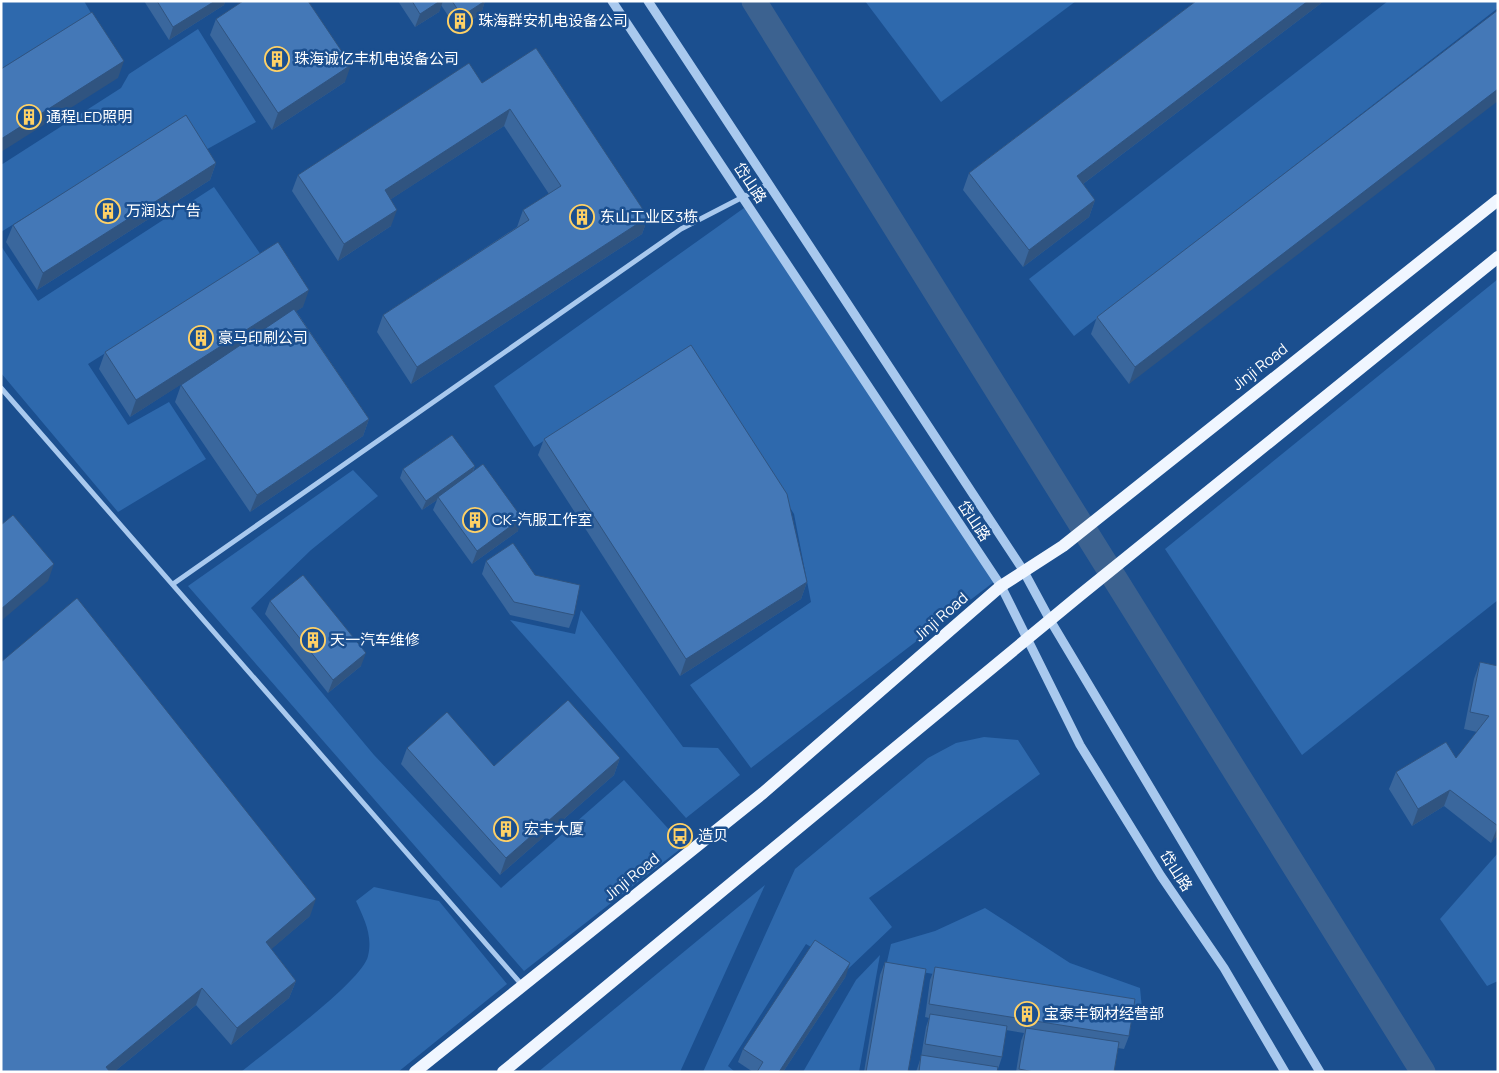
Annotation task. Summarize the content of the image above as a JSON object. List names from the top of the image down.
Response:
{
  "streets": {
    "main road": ["Jinji Road"],
    "street": ["岱山路"]
  },
  "crossings": [
    ["岱山路", "Jinji Road"]
  ],
  "places": {
    "building": [
      "珠海群安机电设备公司",
      "珠海诚亿丰机电设备公司",
      "通程LED照明",
      "万润达广告",
      "东山工业区3栋",
      "豪马印刷公司",
      "CK-汽服工作室",
      "天一汽车维修",
      "宏丰大厦",
      "宝泰丰钢材经营部"
    ],
    "bus stop": ["造贝"]
  }
}
